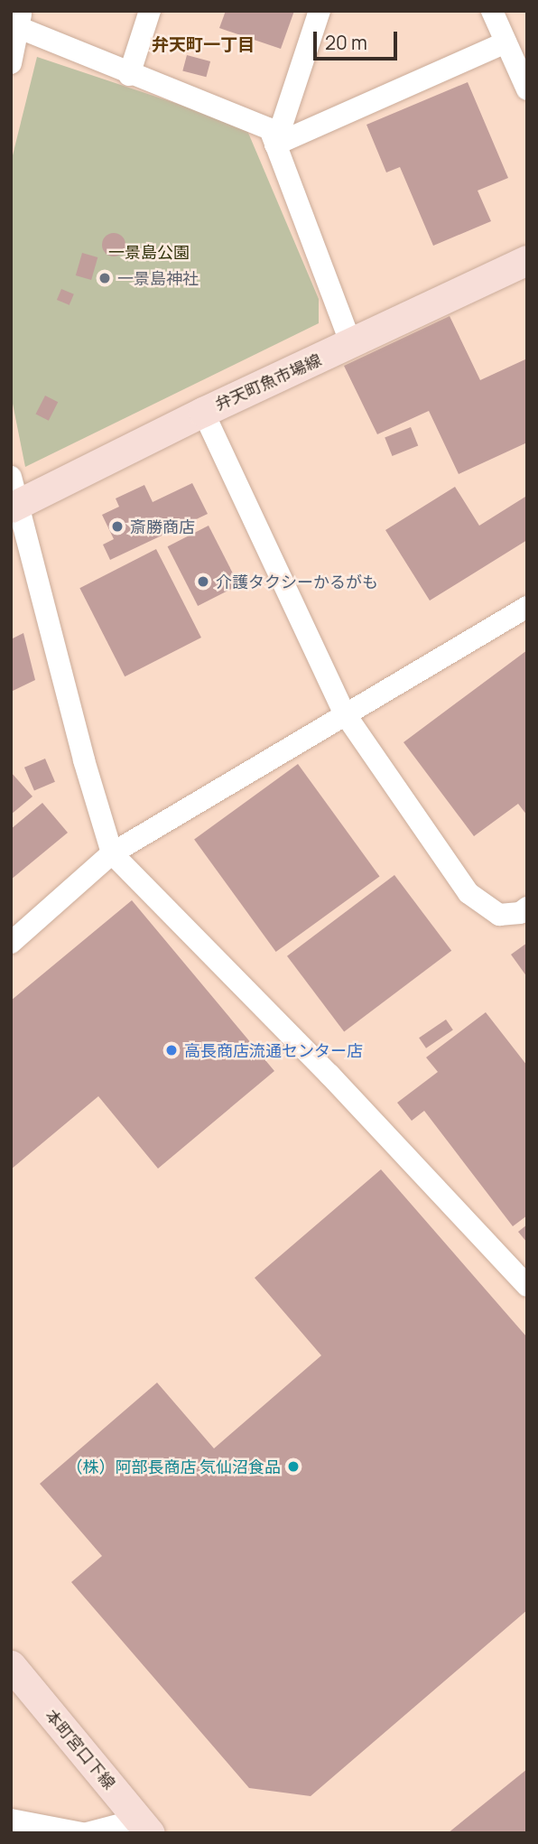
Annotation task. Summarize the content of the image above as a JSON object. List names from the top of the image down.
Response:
{
  "streets": {
    "street": ["弁天町魚市場線", "本町宮口下線"]
  },
  "districts": ["弁天町一丁目"],
  "parks": ["一景島公園"],
  "places": [
    "一景島神社",
    "斎勝商店",
    "介護タクシーかるがも",
    "高長商店流通センター店",
    "（株）阿部長商店 気仙沼食品"
  ],
  "scale_bar": "20 m"
}
